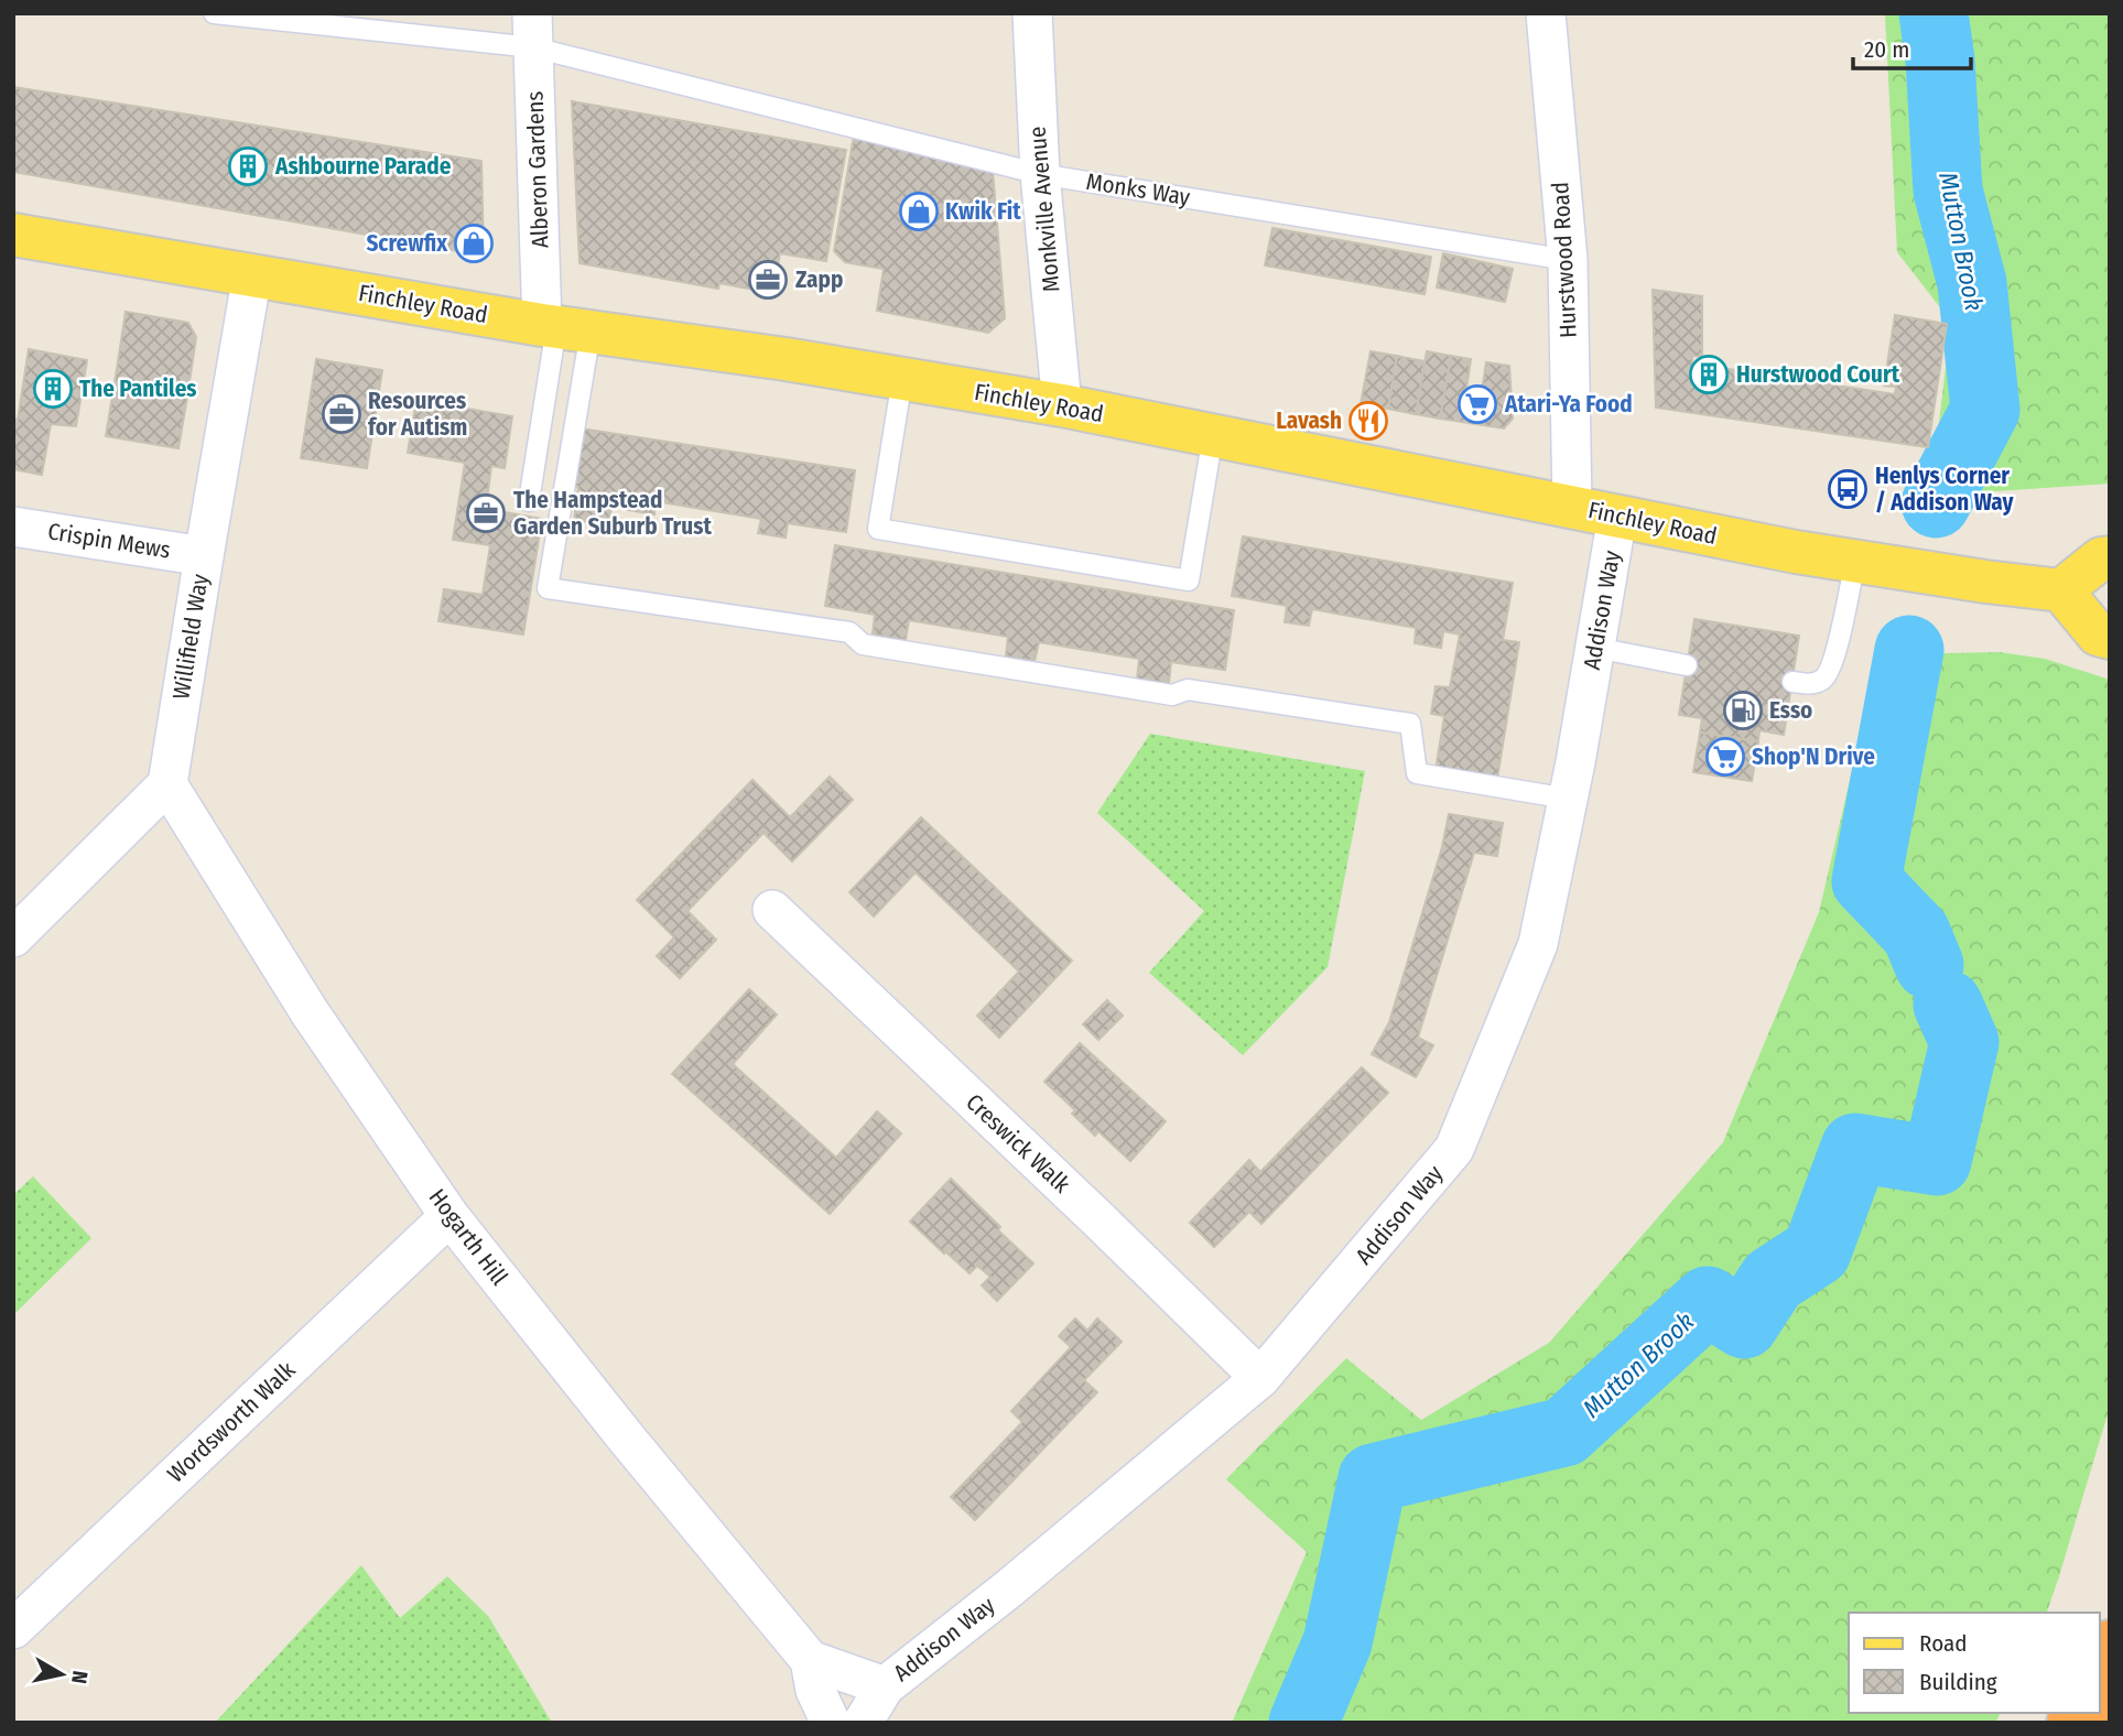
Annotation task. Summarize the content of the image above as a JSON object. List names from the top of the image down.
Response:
{
  "streets": {
    "main road": ["Finchley Road"],
    "street": [
      "Alberon Gardens",
      "Monkville Avenue",
      "Hurstwood Road",
      "Crispin Mews",
      "Addison Way",
      "Willifield Way",
      "Creswick Walk",
      "Hogarth Hill",
      "Wordsworth Walk"
    ],
    "lane": ["Monks Way"]
  },
  "crossings": [
    ["Alberon Gardens", "Monks Way"],
    ["Alberon Gardens", "Finchley Road"],
    ["Monks Way", "Monkville Avenue"],
    ["Monks Way", "Hurstwood Road"],
    ["Monkville Avenue", "Finchley Road"],
    ["Hurstwood Road", "Finchley Road"],
    ["Finchley Road", "Addison Way"],
    ["Finchley Road", "Willifield Way"],
    ["Crispin Mews", "Willifield Way"],
    ["Addison Way", "Creswick Walk"],
    ["Willifield Way", "Hogarth Hill"],
    ["Hogarth Hill", "Wordsworth Walk"]
  ],
  "water": ["Mutton Brook"],
  "places": {
    "building": ["Ashbourne Parade", "Hurstwood Court", "The Pantiles"],
    "shop": ["Kwik Fit", "Screwfix"],
    "office": ["Zapp", "Resources for Autism", "The Hampstead Garden Suburb Trust"],
    "supermarket": ["Atari-Ya Food", "Shop'N Drive"],
    "restaurant": ["Lavash"],
    "bus stop": ["Henlys Corner / Addison Way"],
    "fuel station": ["Esso"]
  },
  "legend": ["Road", "Building"],
  "scale_bar": "20 m",
  "north": "right"
}
